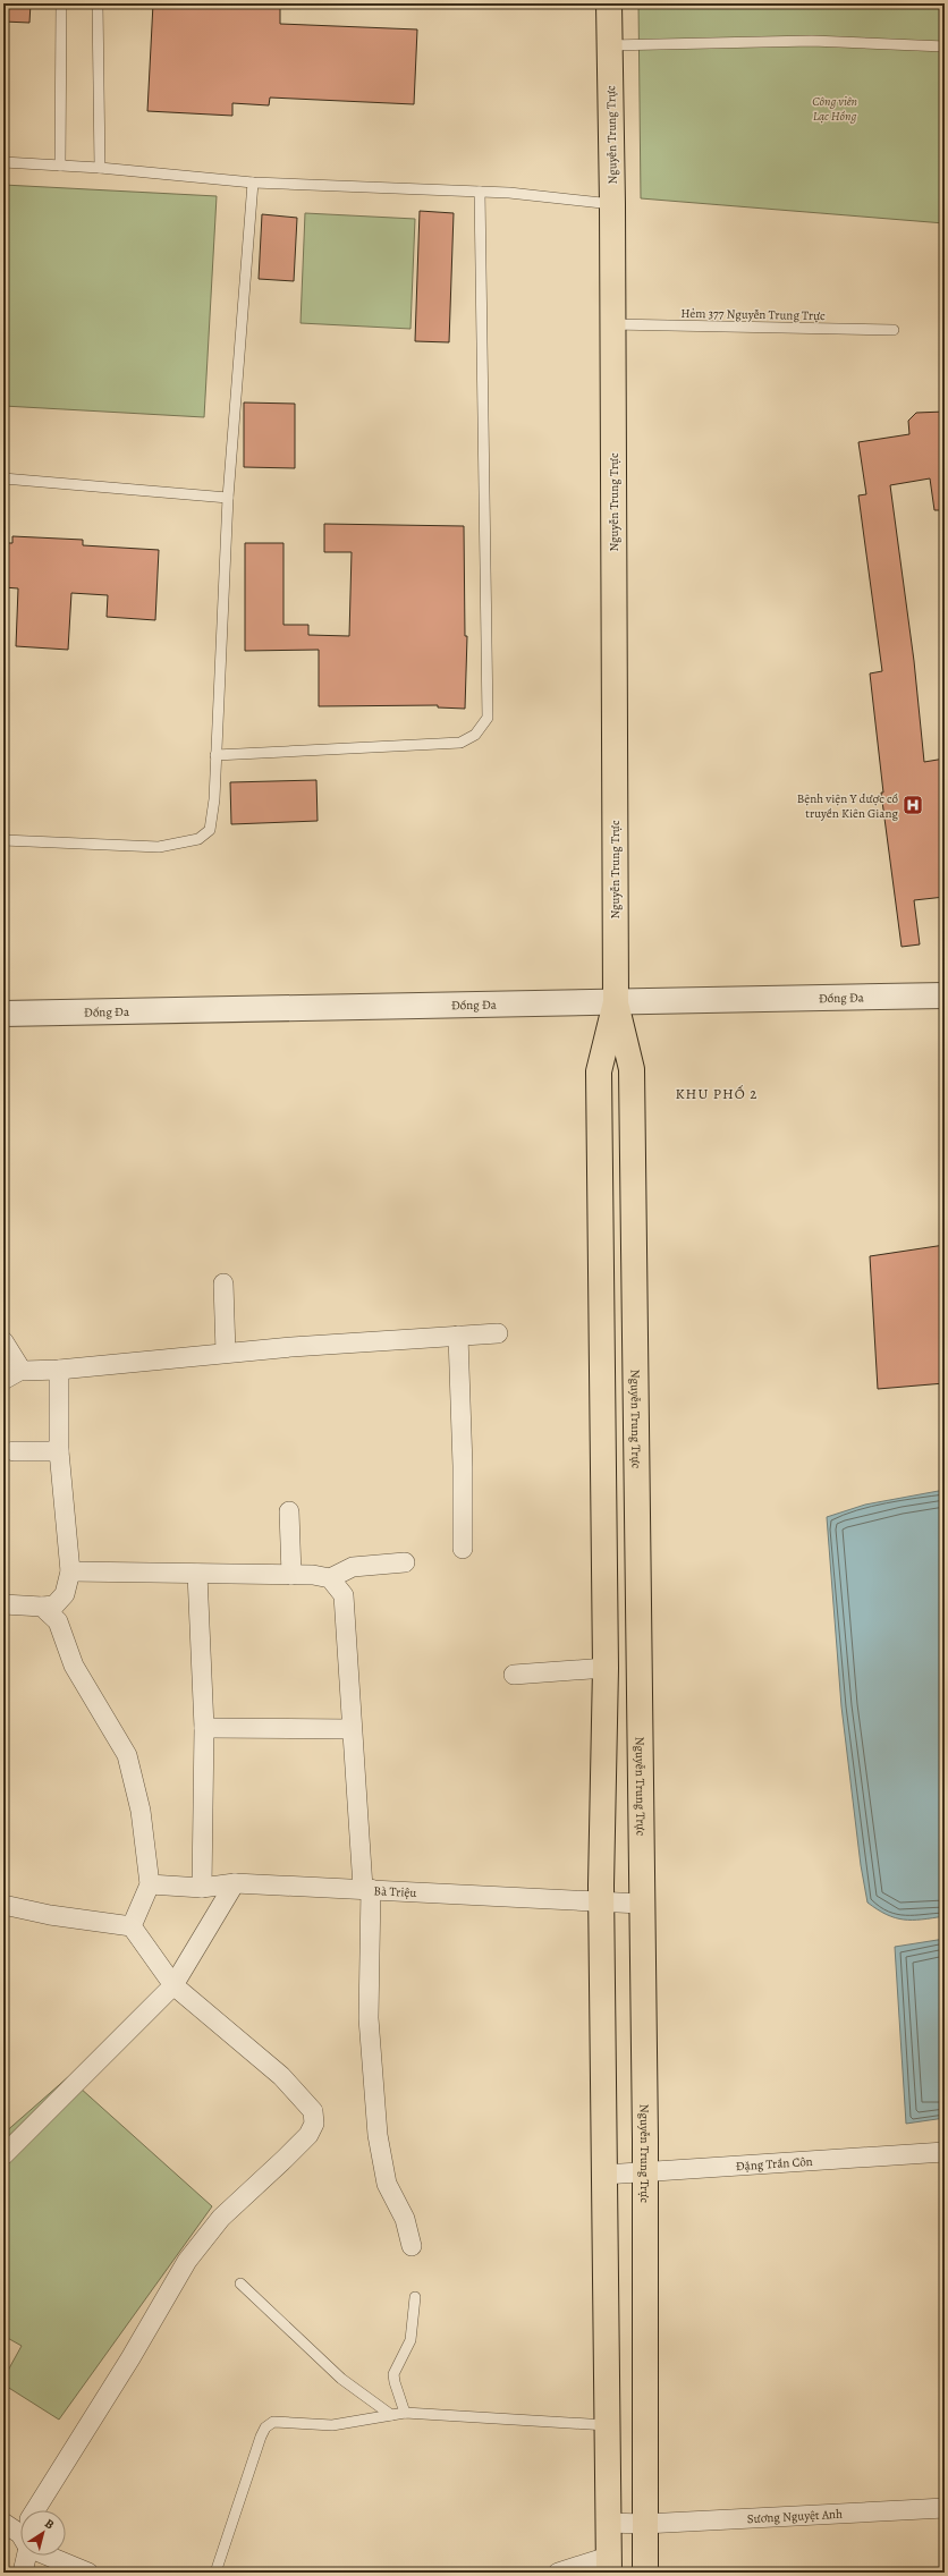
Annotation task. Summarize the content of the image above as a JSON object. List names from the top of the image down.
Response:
{
  "streets": {
    "main road": ["Nguyễn Trung Trực"],
    "street": [
      "Đống Đa",
      "Bà Triệu",
      "Đặng Trần Côn",
      "Sương Nguyệt Anh"
    ],
    "lane": ["Hẻm 377 Nguyễn Trung Trực"]
  },
  "crossings": [
    ["Nguyễn Trung Trực", "Hẻm 377 Nguyễn Trung Trực"],
    ["Nguyễn Trung Trực", "Đống Đa"],
    ["Nguyễn Trung Trực", "Bà Triệu"],
    ["Nguyễn Trung Trực", "Đặng Trần Côn"],
    ["Nguyễn Trung Trực", "Sương Nguyệt Anh"]
  ],
  "districts": ["KHU PHỐ 2"],
  "parks": ["Công viên Lạc Hồng"],
  "places": {
    "hospital": ["Bệnh viện Y dược cổ truyền Kiên Giang"]
  },
  "north": "top right"
}
